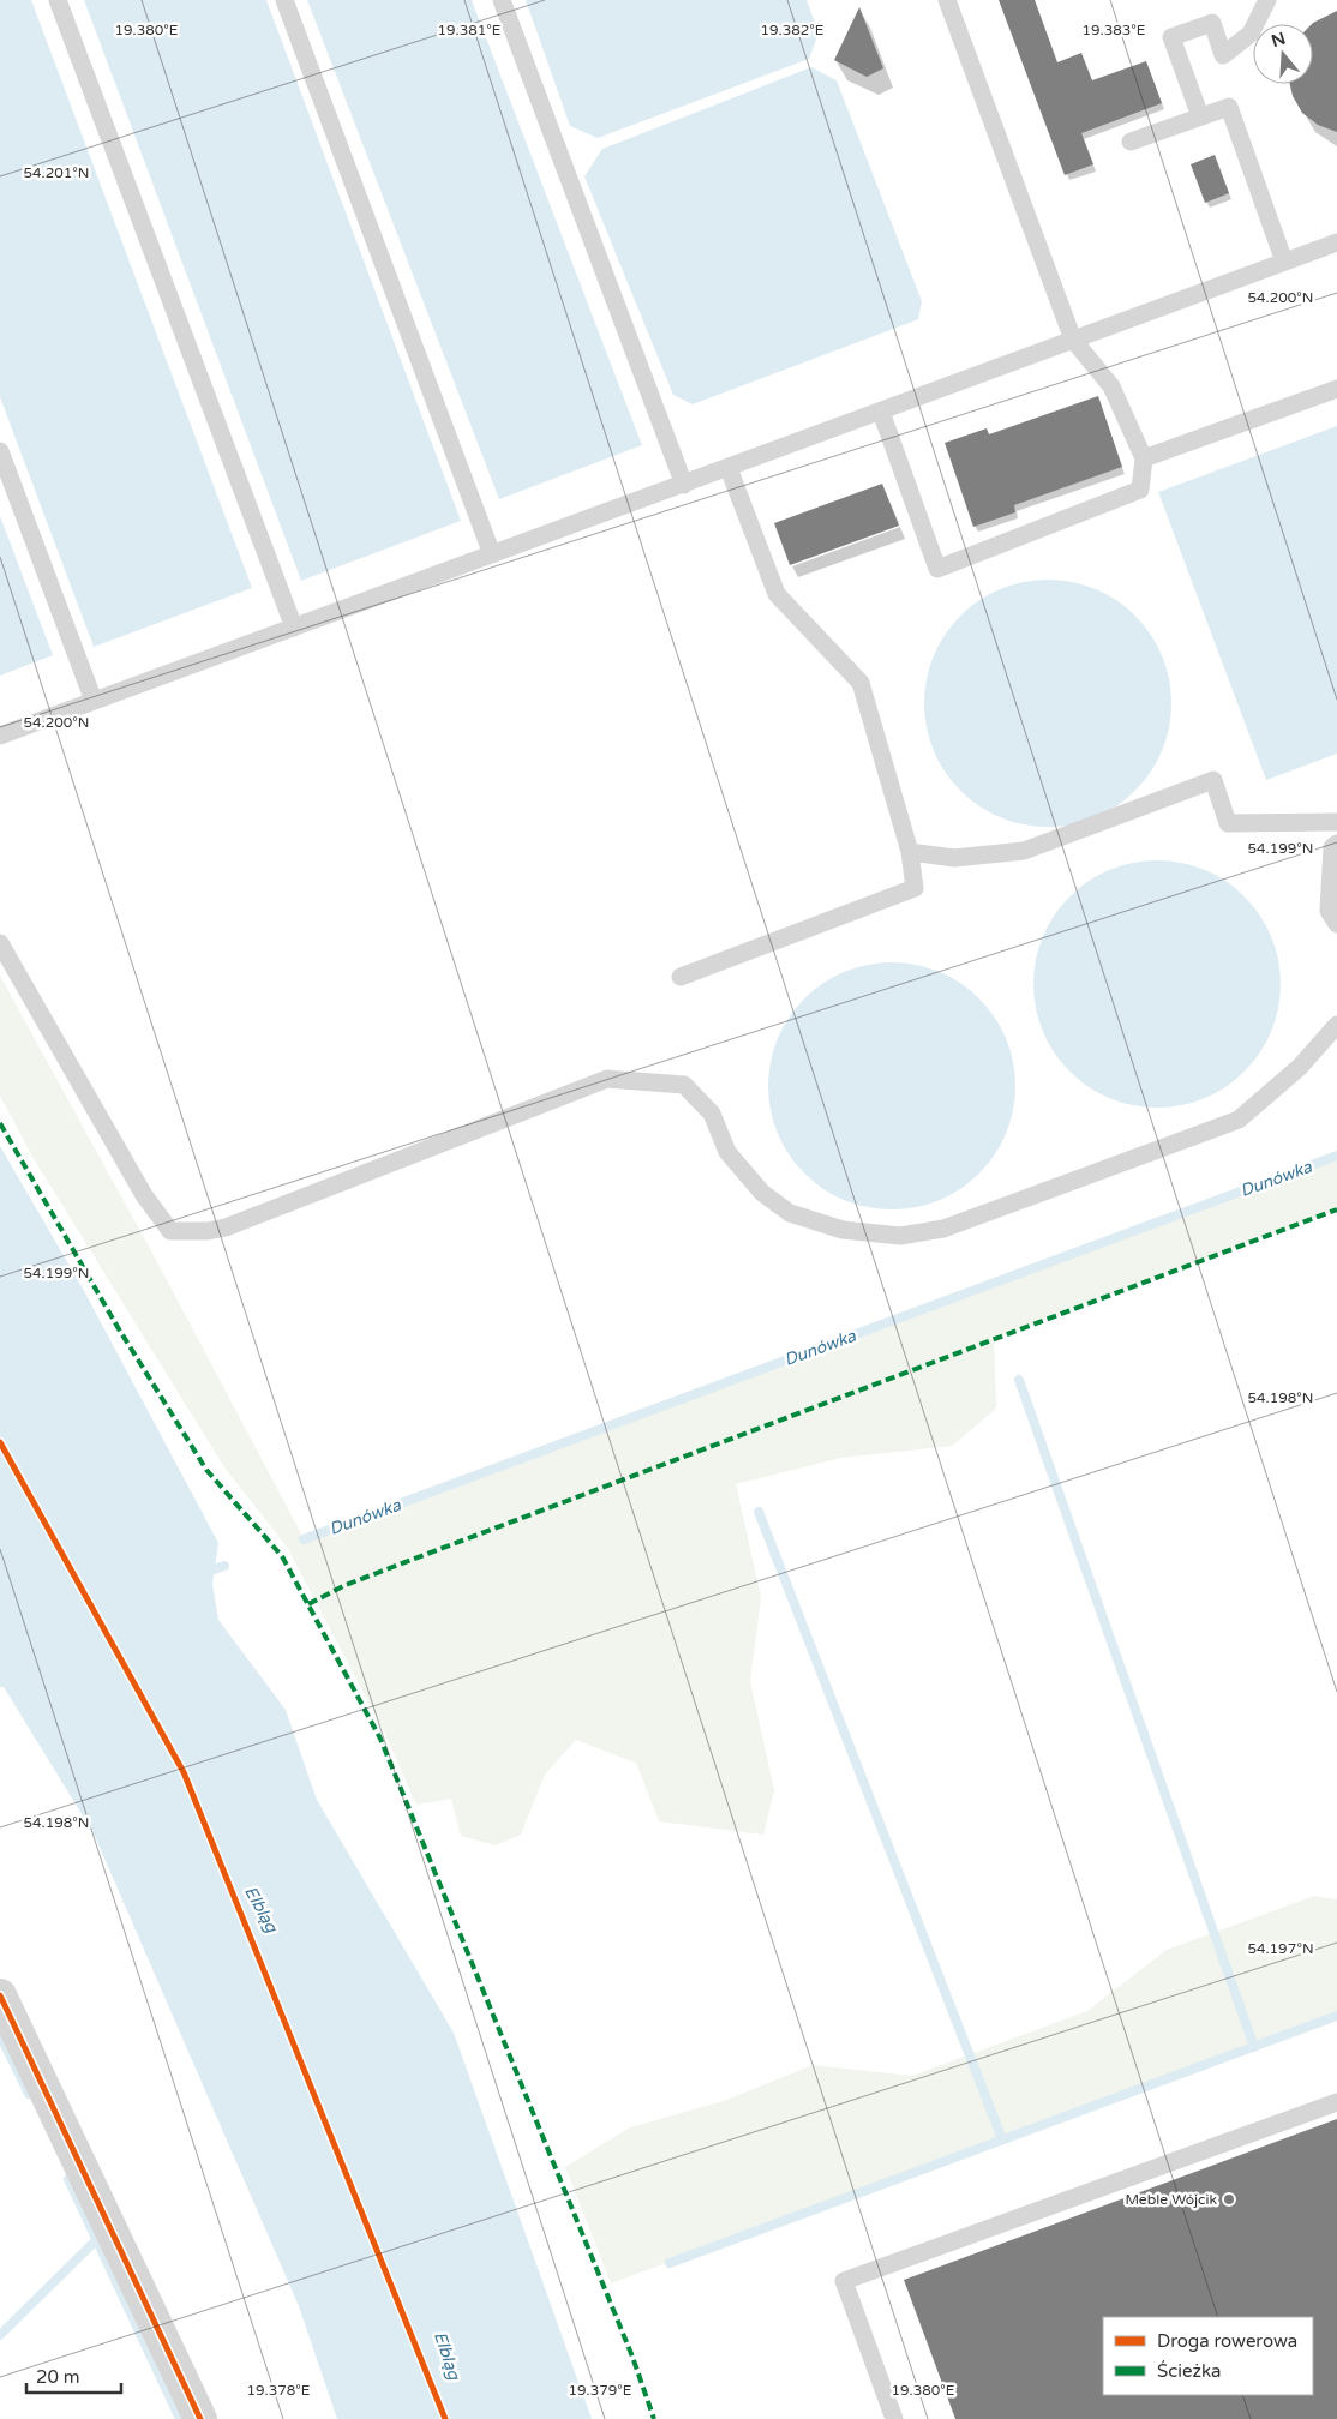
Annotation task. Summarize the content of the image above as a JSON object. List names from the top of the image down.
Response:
{
  "water": ["Dunówka", "Elbląg"],
  "places": ["Meble Wójcik"],
  "legend": ["Droga rowerowa", "Ścieżka"],
  "scale_bar": "20 m",
  "north": "top",
  "coordinates": [
    "19.380°E",
    "19.381°E",
    "19.382°E",
    "19.383°E",
    "54.201°N",
    "54.200°N",
    "54.199°N",
    "54.198°N",
    "54.197°N",
    "19.378°E",
    "19.379°E"
  ]
}
